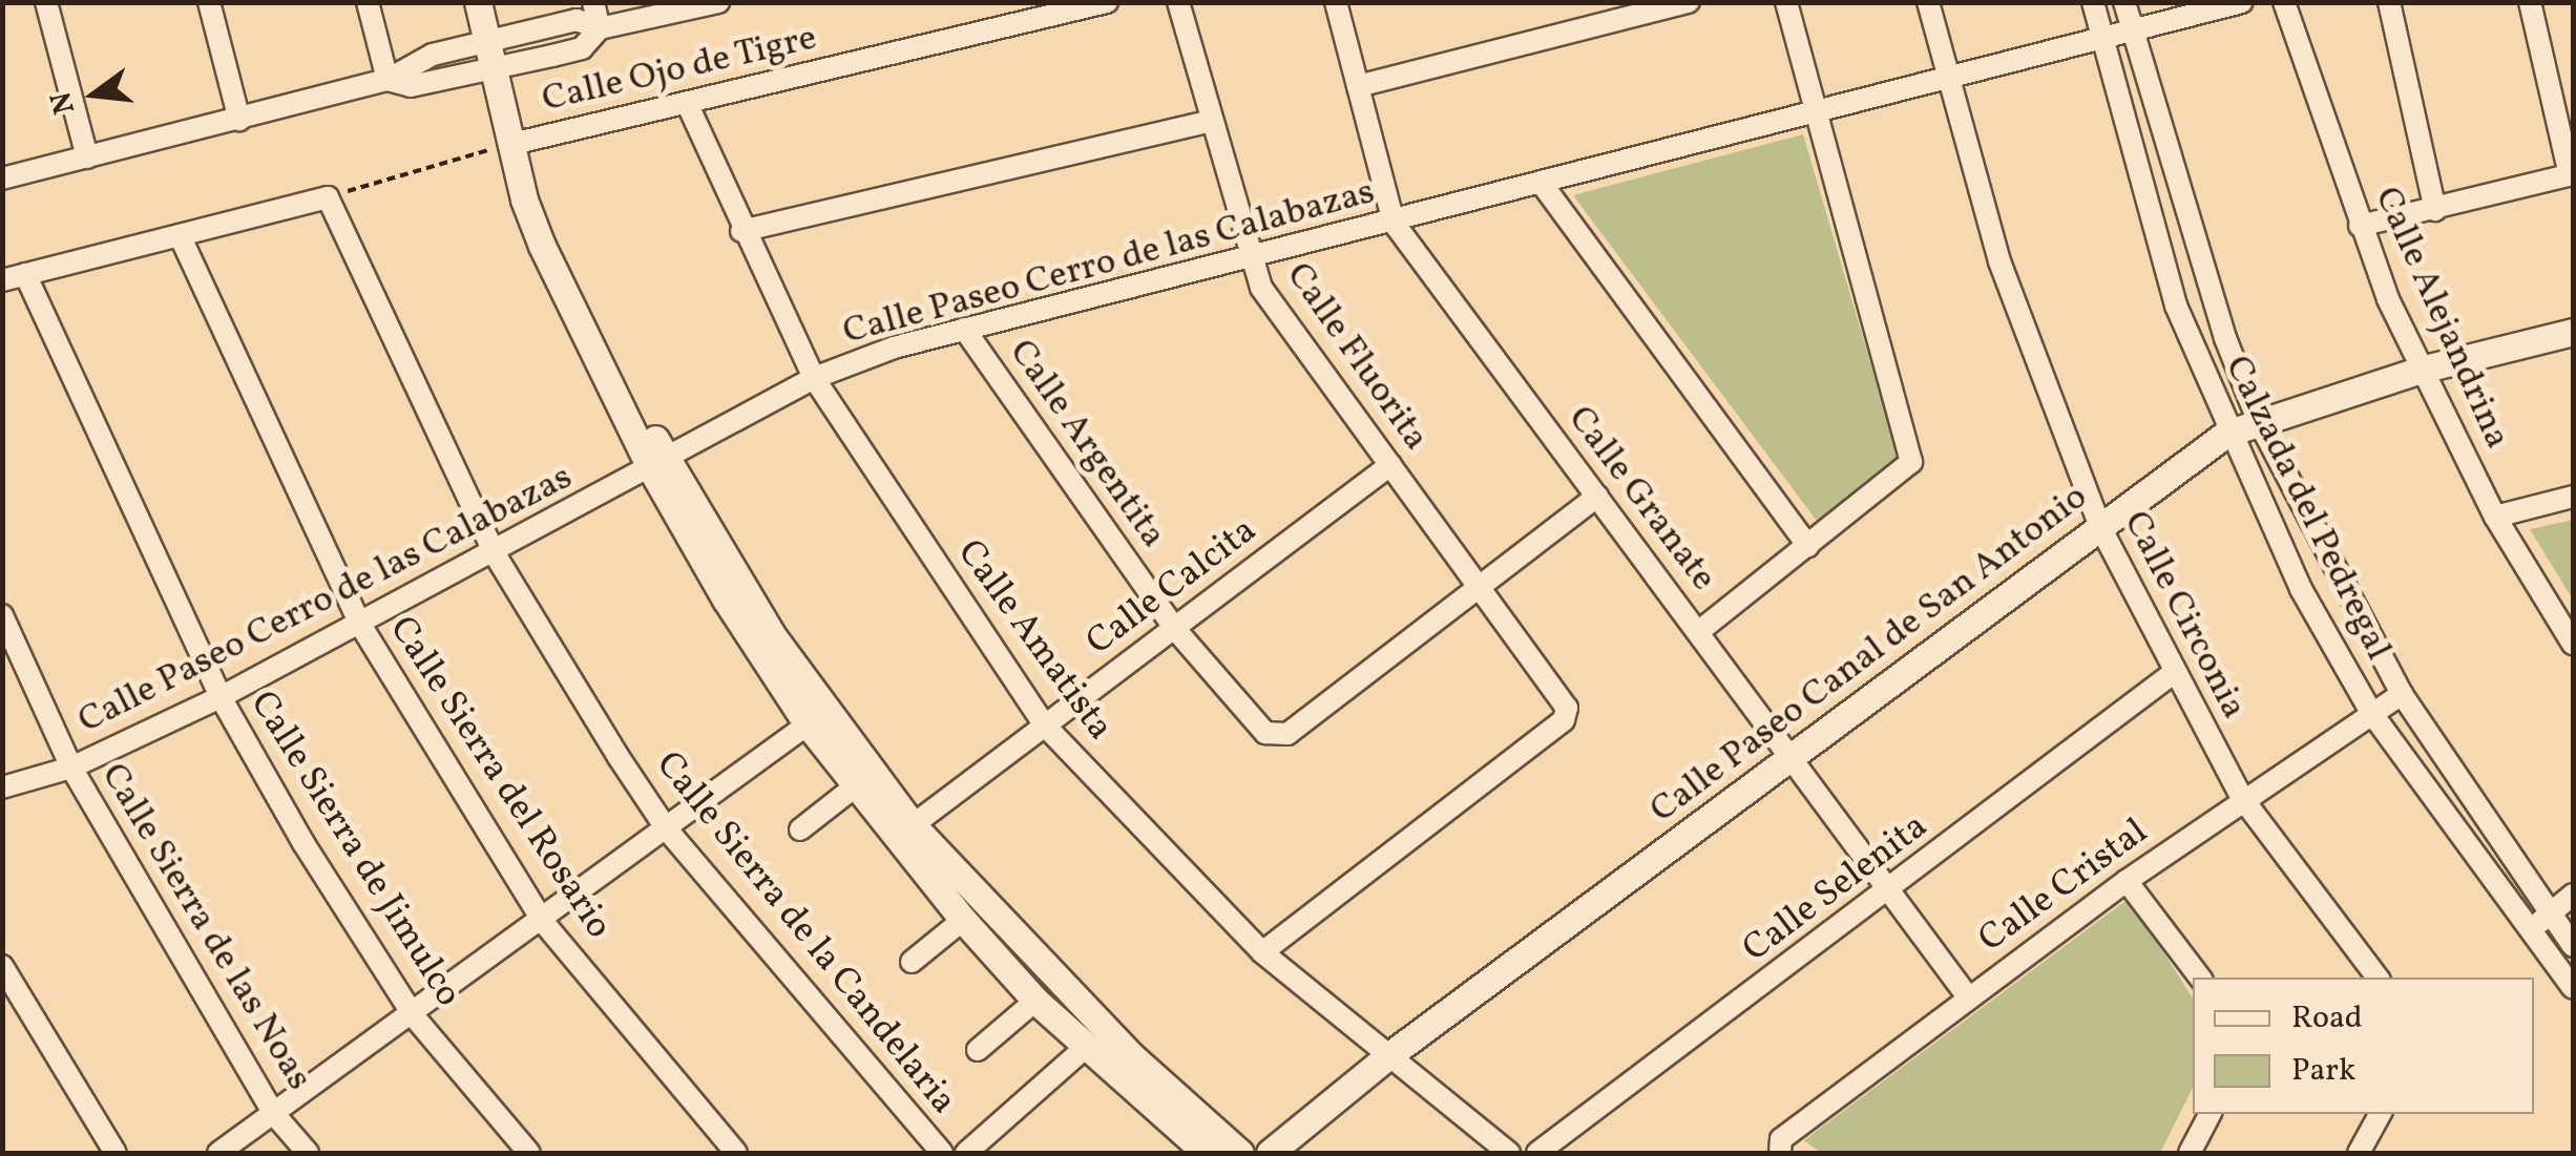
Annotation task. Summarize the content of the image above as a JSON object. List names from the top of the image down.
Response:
{
  "streets": {
    "street": [
      "Calle Ojo de Tigre",
      "Calle Paseo Cerro de las Calabazas",
      "Calle Alejandrina",
      "Calle Fluorita",
      "Calle Argentita",
      "Calle Granate",
      "Calzada del Pedregal",
      "Calle Calcita",
      "Calle Circonia",
      "Calle Amatista",
      "Calle Paseo Canal de San Antonio",
      "Calle Sierra del Rosario",
      "Calle Sierra de Jimulco",
      "Calle Cristal",
      "Calle Selenita",
      "Calle Sierra de las Noas",
      "Calle Sierra de la Candelaria"
    ]
  },
  "crossings": [
    ["Calle Ojo de Tigre", "Calle Amatista"],
    ["Calle Paseo Cerro de las Calabazas", "Calle Fluorita"],
    ["Calle Paseo Cerro de las Calabazas", "Calle Argentita"],
    ["Calle Paseo Cerro de las Calabazas", "Calle Granate"],
    ["Calle Paseo Cerro de las Calabazas", "Calzada del Pedregal"],
    ["Calle Paseo Cerro de las Calabazas", "Calle Circonia"],
    ["Calle Paseo Cerro de las Calabazas", "Calle Amatista"],
    ["Calle Paseo Cerro de las Calabazas", "Calle Sierra del Rosario"],
    ["Calle Paseo Cerro de las Calabazas", "Calle Sierra de Jimulco"],
    ["Calle Paseo Cerro de las Calabazas", "Calle Sierra de las Noas"],
    ["Calle Paseo Cerro de las Calabazas", "Calle Sierra de la Candelaria"],
    ["Calle Alejandrina", "Calle Paseo Canal de San Antonio"],
    ["Calle Fluorita", "Calle Argentita"],
    ["Calle Fluorita", "Calle Calcita"],
    ["Calle Fluorita", "Calle Amatista"],
    ["Calle Argentita", "Calle Calcita"],
    ["Calle Granate", "Calle Paseo Canal de San Antonio"],
    ["Calle Granate", "Calle Cristal"],
    ["Calle Granate", "Calle Selenita"],
    ["Calzada del Pedregal", "Calle Paseo Canal de San Antonio"],
    ["Calzada del Pedregal", "Calle Cristal"],
    ["Calle Calcita", "Calle Amatista"],
    ["Calle Circonia", "Calle Paseo Canal de San Antonio"],
    ["Calle Circonia", "Calle Cristal"],
    ["Calle Circonia", "Calle Selenita"],
    ["Calle Amatista", "Calle Paseo Canal de San Antonio"]
  ],
  "legend": ["Road", "Park"],
  "north": "left"
}
